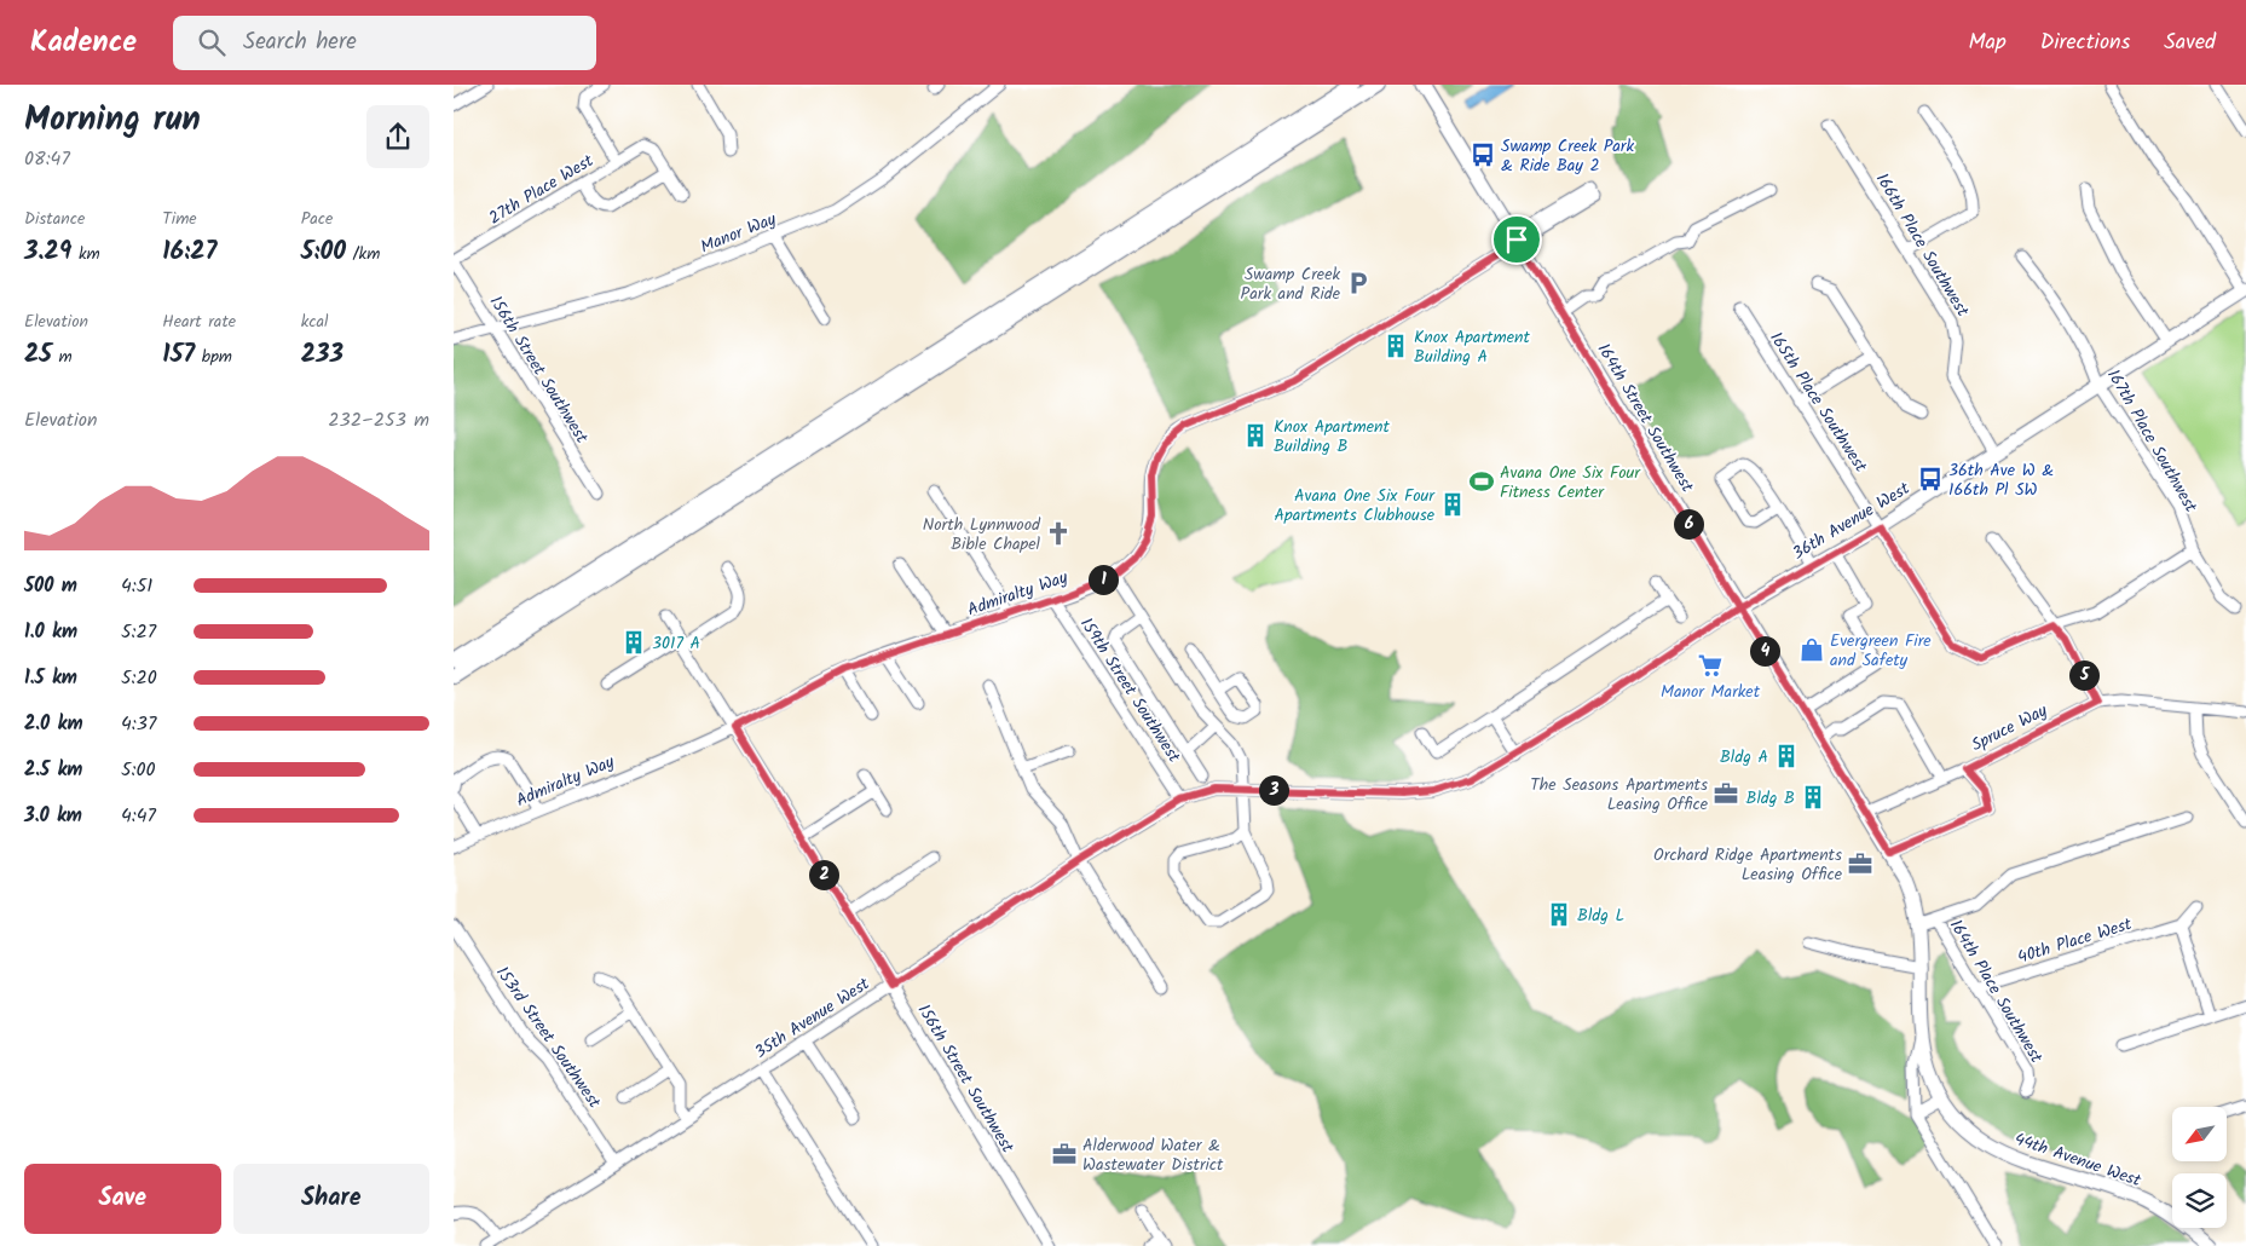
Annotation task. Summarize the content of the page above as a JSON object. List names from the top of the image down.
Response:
{
  "streets": {
    "main road": ["164th Street Southwest", "36th Avenue West", "44th Avenue West"],
    "street": [
      "27th Place West",
      "Manor Way",
      "166th Place Southwest",
      "156th Street Southwest",
      "165th Place Southwest",
      "167th Place Southwest",
      "Admiralty Way",
      "159th Street Southwest",
      "Spruce Way",
      "40th Place West",
      "164th Place Southwest",
      "35th Avenue West",
      "153rd Street Southwest"
    ]
  },
  "crossings": [
    ["27th Place West", "156th Street Southwest"],
    ["Manor Way", "156th Street Southwest"],
    ["166th Place Southwest", "36th Avenue West"],
    ["156th Street Southwest", "Admiralty Way"],
    ["156th Street Southwest", "35th Avenue West"],
    ["165th Place Southwest", "36th Avenue West"],
    ["164th Street Southwest", "36th Avenue West"],
    ["164th Street Southwest", "Admiralty Way"],
    ["164th Street Southwest", "Spruce Way"],
    ["164th Street Southwest", "164th Place Southwest"],
    ["164th Street Southwest", "44th Avenue West"],
    ["167th Place Southwest", "36th Avenue West"],
    ["36th Avenue West", "35th Avenue West"],
    ["Admiralty Way", "159th Street Southwest"],
    ["159th Street Southwest", "35th Avenue West"],
    ["40th Place West", "164th Place Southwest"],
    ["35th Avenue West", "153rd Street Southwest"]
  ],
  "places": {
    "bus stop": ["Swamp Creek Park & Ride Bay 2", "36th Ave W & 166th Pl SW"],
    "parking": ["Swamp Creek Park and Ride"],
    "building": [
      "Knox Apartment Building A",
      "Knox Apartment Building B",
      "Avana One Six Four Apartments Clubhouse",
      "3017 A",
      "Bldg A",
      "Bldg B",
      "Bldg L"
    ],
    "sports": ["Avana One Six Four Fitness Center"],
    "church": ["North Lynnwood Bible Chapel"],
    "shop": ["Evergreen Fire and Safety"],
    "supermarket": ["Manor Market"],
    "office": ["The Seasons Apartments Leasing Office", "Orchard Ridge Apartments Leasing Office", "Alderwood Water & Wastewater District"]
  },
  "north": "bottom left",
  "page": {
    "header": "Kadence",
    "search": "Search here",
    "nav": ["Map", "Directions", "Saved"],
    "heading": ["Morning run", "08:47"],
    "stats": [
      ["Distance", "3.29 km"],
      ["Time", "16:27"],
      ["Pace", "5:00 /km"],
      ["Elevation", "25 m"],
      ["Heart rate", "157 bpm"],
      ["kcal", "233"]
    ],
    "chart": ["Elevation", "232–253 m"],
    "pins": [
      "6",
      "1",
      "4",
      "5",
      "3",
      "2"
    ],
    "list": [
      {
        "name": "500 m",
        "note": "4:51"
      },
      {
        "name": "1.0 km",
        "note": "5:27"
      },
      {
        "name": "1.5 km",
        "note": "5:20"
      },
      {
        "name": "2.0 km",
        "note": "4:37"
      },
      {
        "name": "2.5 km",
        "note": "5:00"
      },
      {
        "name": "3.0 km",
        "note": "4:47"
      }
    ],
    "buttons": ["Save", "Share"]
  }
}
